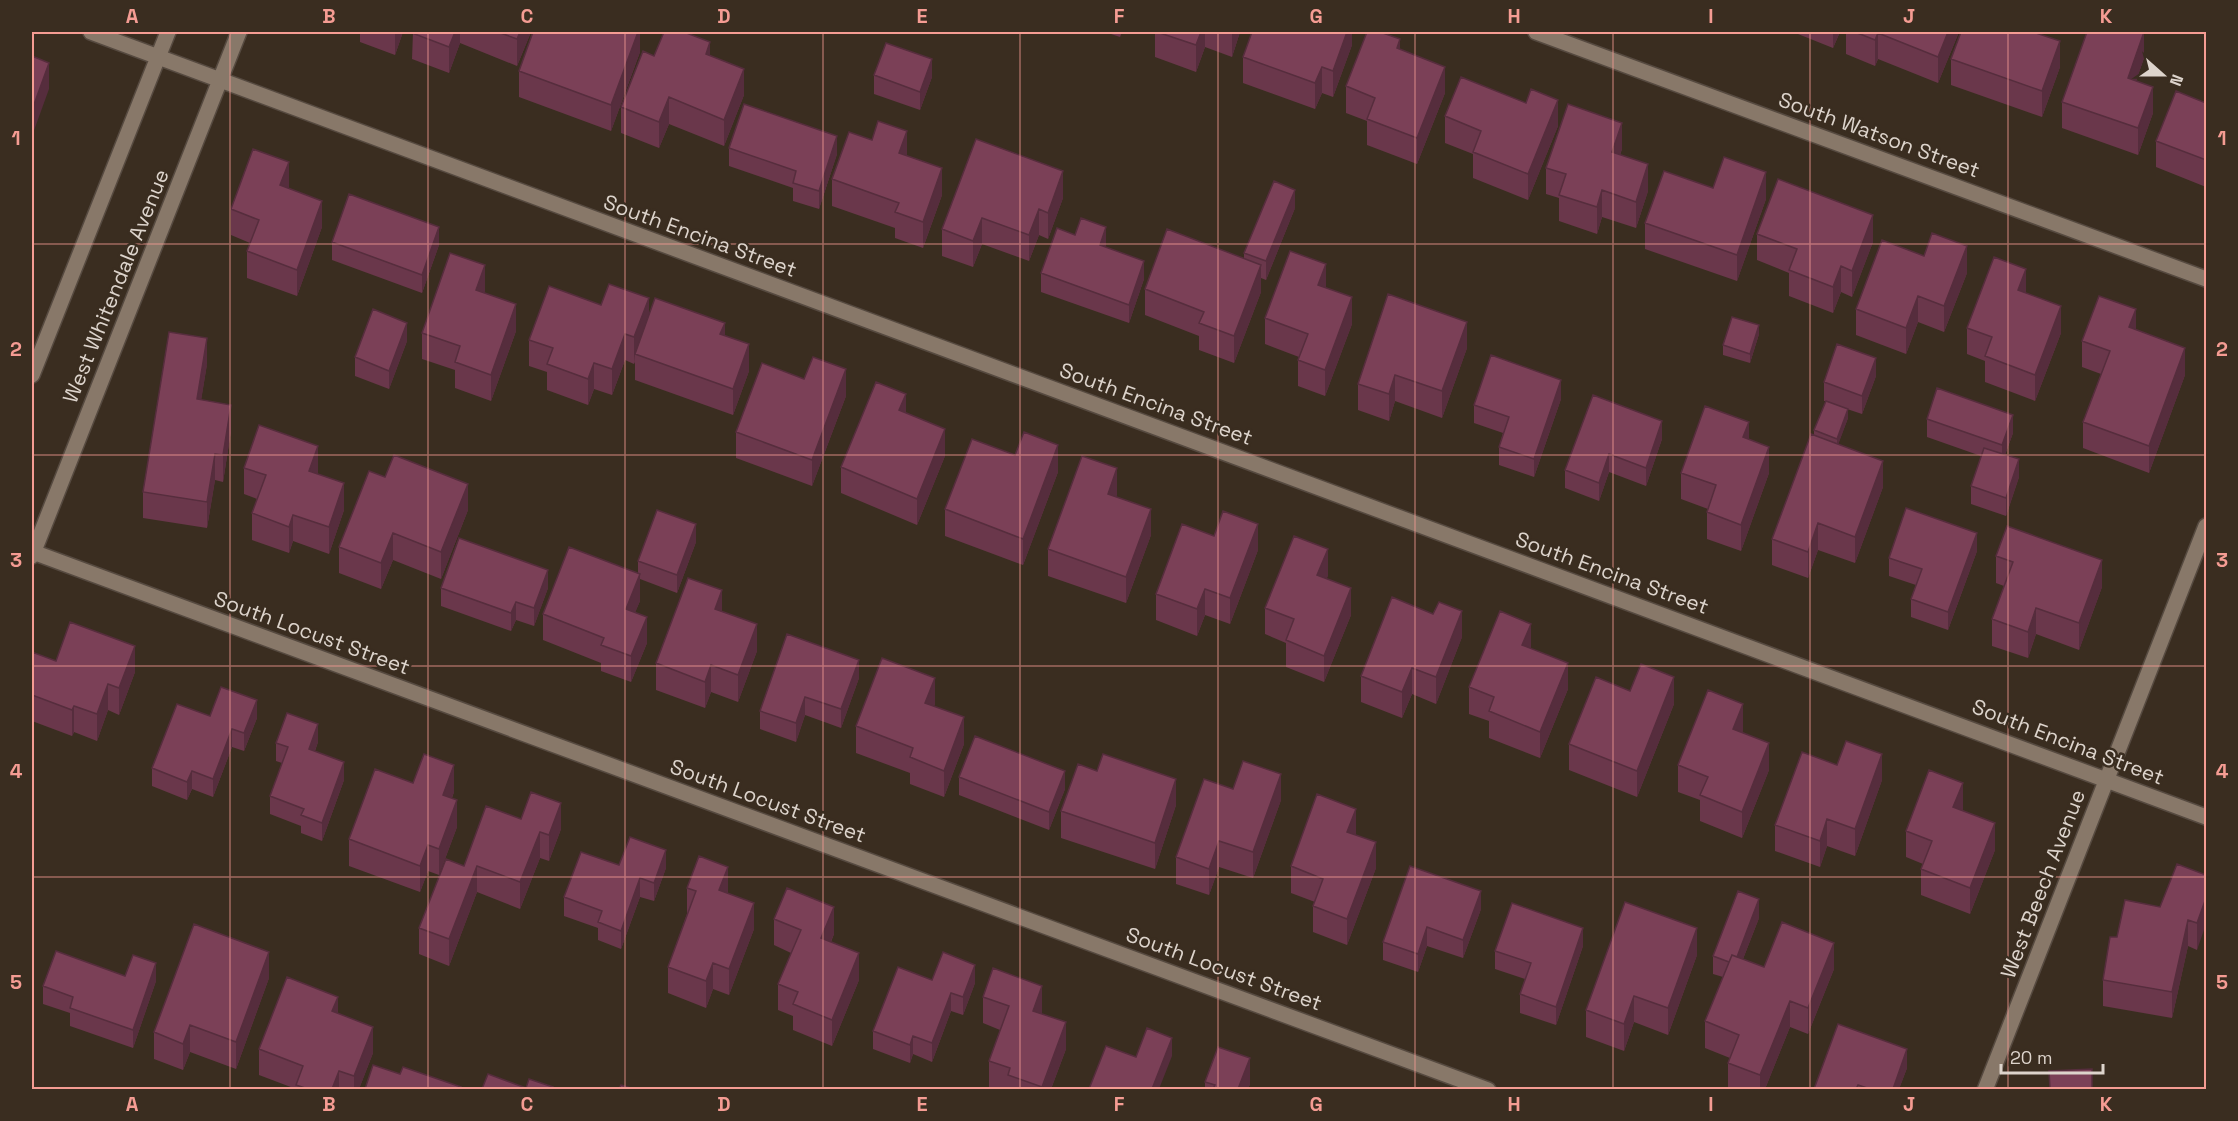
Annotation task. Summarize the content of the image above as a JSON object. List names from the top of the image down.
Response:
{
  "streets": {
    "street": [
      "South Watson Street",
      "South Encina Street",
      "West Whitendale Avenue",
      "South Locust Street",
      "West Beech Avenue"
    ]
  },
  "crossings": [
    ["South Encina Street", "West Whitendale Avenue"],
    ["South Encina Street", "West Beech Avenue"],
    ["West Whitendale Avenue", "South Locust Street"]
  ],
  "scale_bar": "20 m",
  "north": "right",
  "grid": {
    "columns": [
      "A",
      "B",
      "C",
      "D",
      "E",
      "F",
      "G",
      "H",
      "I",
      "J",
      "K"
    ],
    "rows": [
      "1",
      "2",
      "3",
      "4",
      "5"
    ]
  }
}
